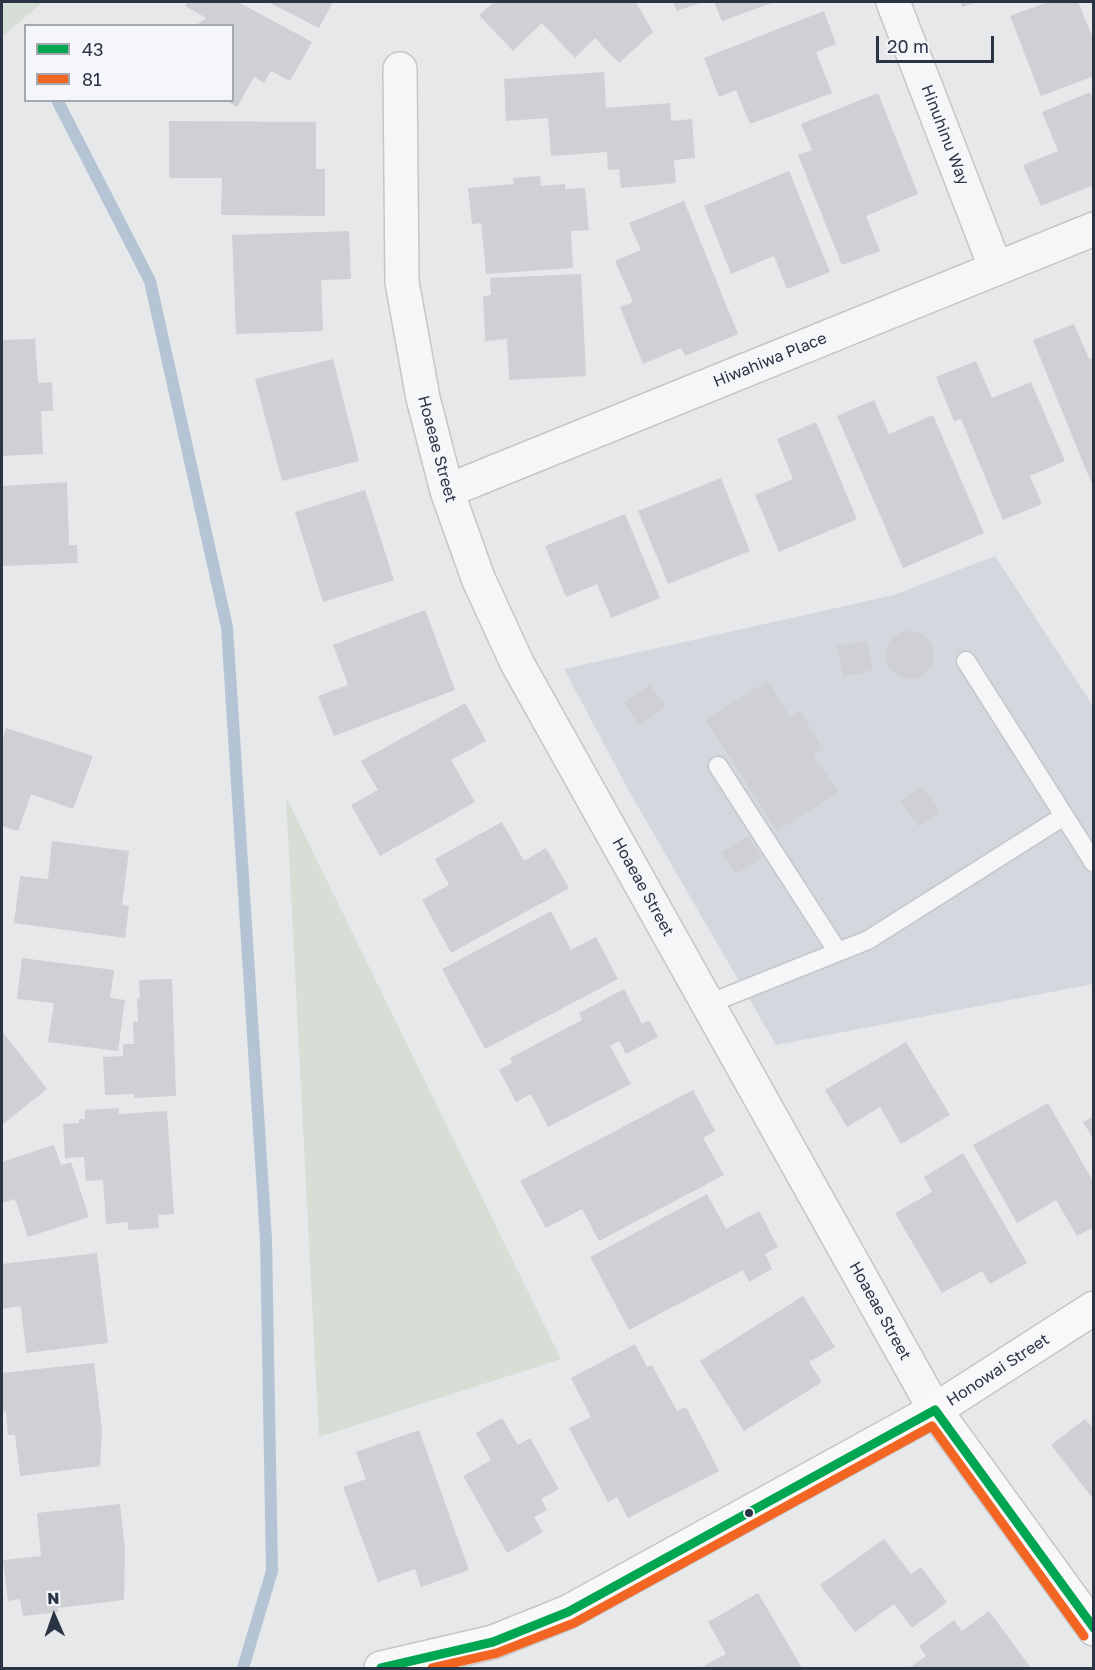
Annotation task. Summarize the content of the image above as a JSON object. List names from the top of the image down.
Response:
{
  "streets": {
    "street": [
      "Hinuhinu Way",
      "Hiwahiwa Place",
      "Hoaeae Street",
      "Honowai Street"
    ]
  },
  "crossings": [
    ["Hinuhinu Way", "Hiwahiwa Place"],
    ["Hiwahiwa Place", "Hoaeae Street"],
    ["Hoaeae Street", "Honowai Street"]
  ],
  "lines": ["transit line 43", "transit line 81"],
  "legend": ["43", "81"],
  "scale_bar": "20 m",
  "north": "top"
}
